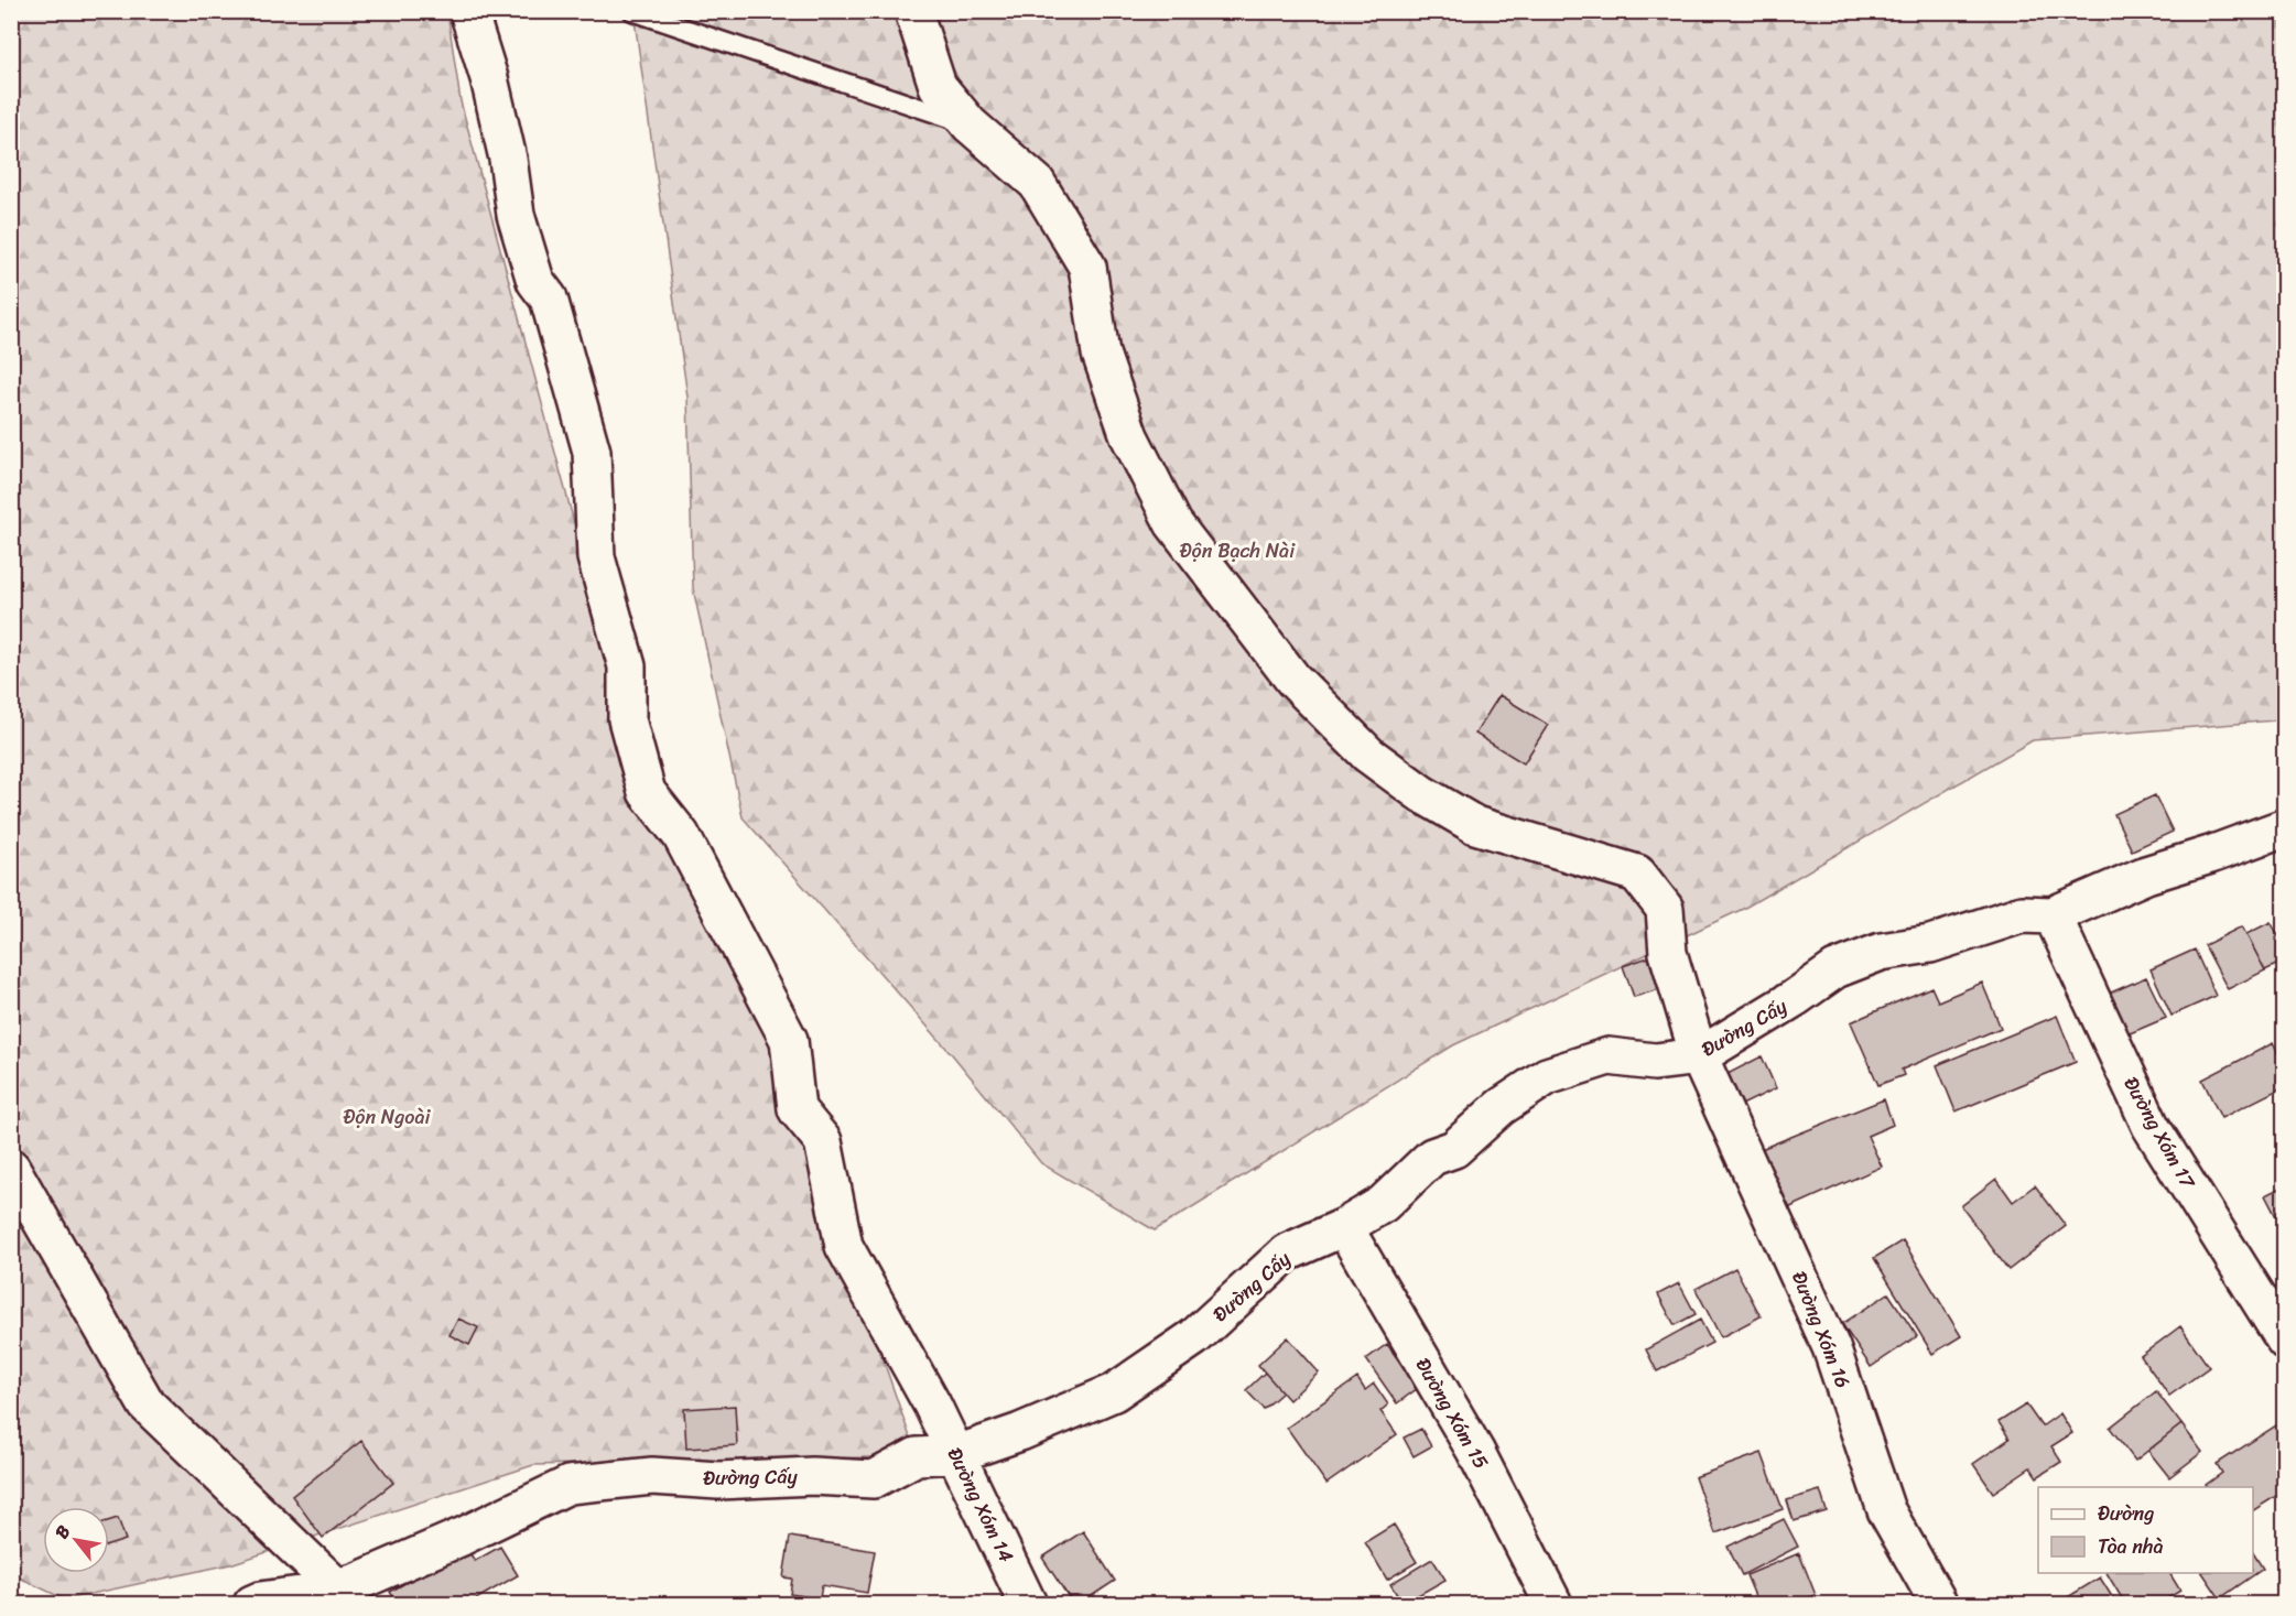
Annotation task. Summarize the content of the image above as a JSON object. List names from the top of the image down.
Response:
{
  "streets": {
    "street": [
      "Đường Cấy",
      "Đường Xóm 17",
      "Đường Xóm 16",
      "Đường Xóm 15",
      "Đường Xóm 14"
    ]
  },
  "crossings": [
    ["Đường Cấy", "Đường Xóm 17"],
    ["Đường Cấy", "Đường Xóm 16"],
    ["Đường Cấy", "Đường Xóm 15"],
    ["Đường Cấy", "Đường Xóm 14"]
  ],
  "parks": ["Độn Bạch Nài", "Độn Ngoài"],
  "legend": ["Đường", "Tòa nhà"],
  "north": "top left"
}
